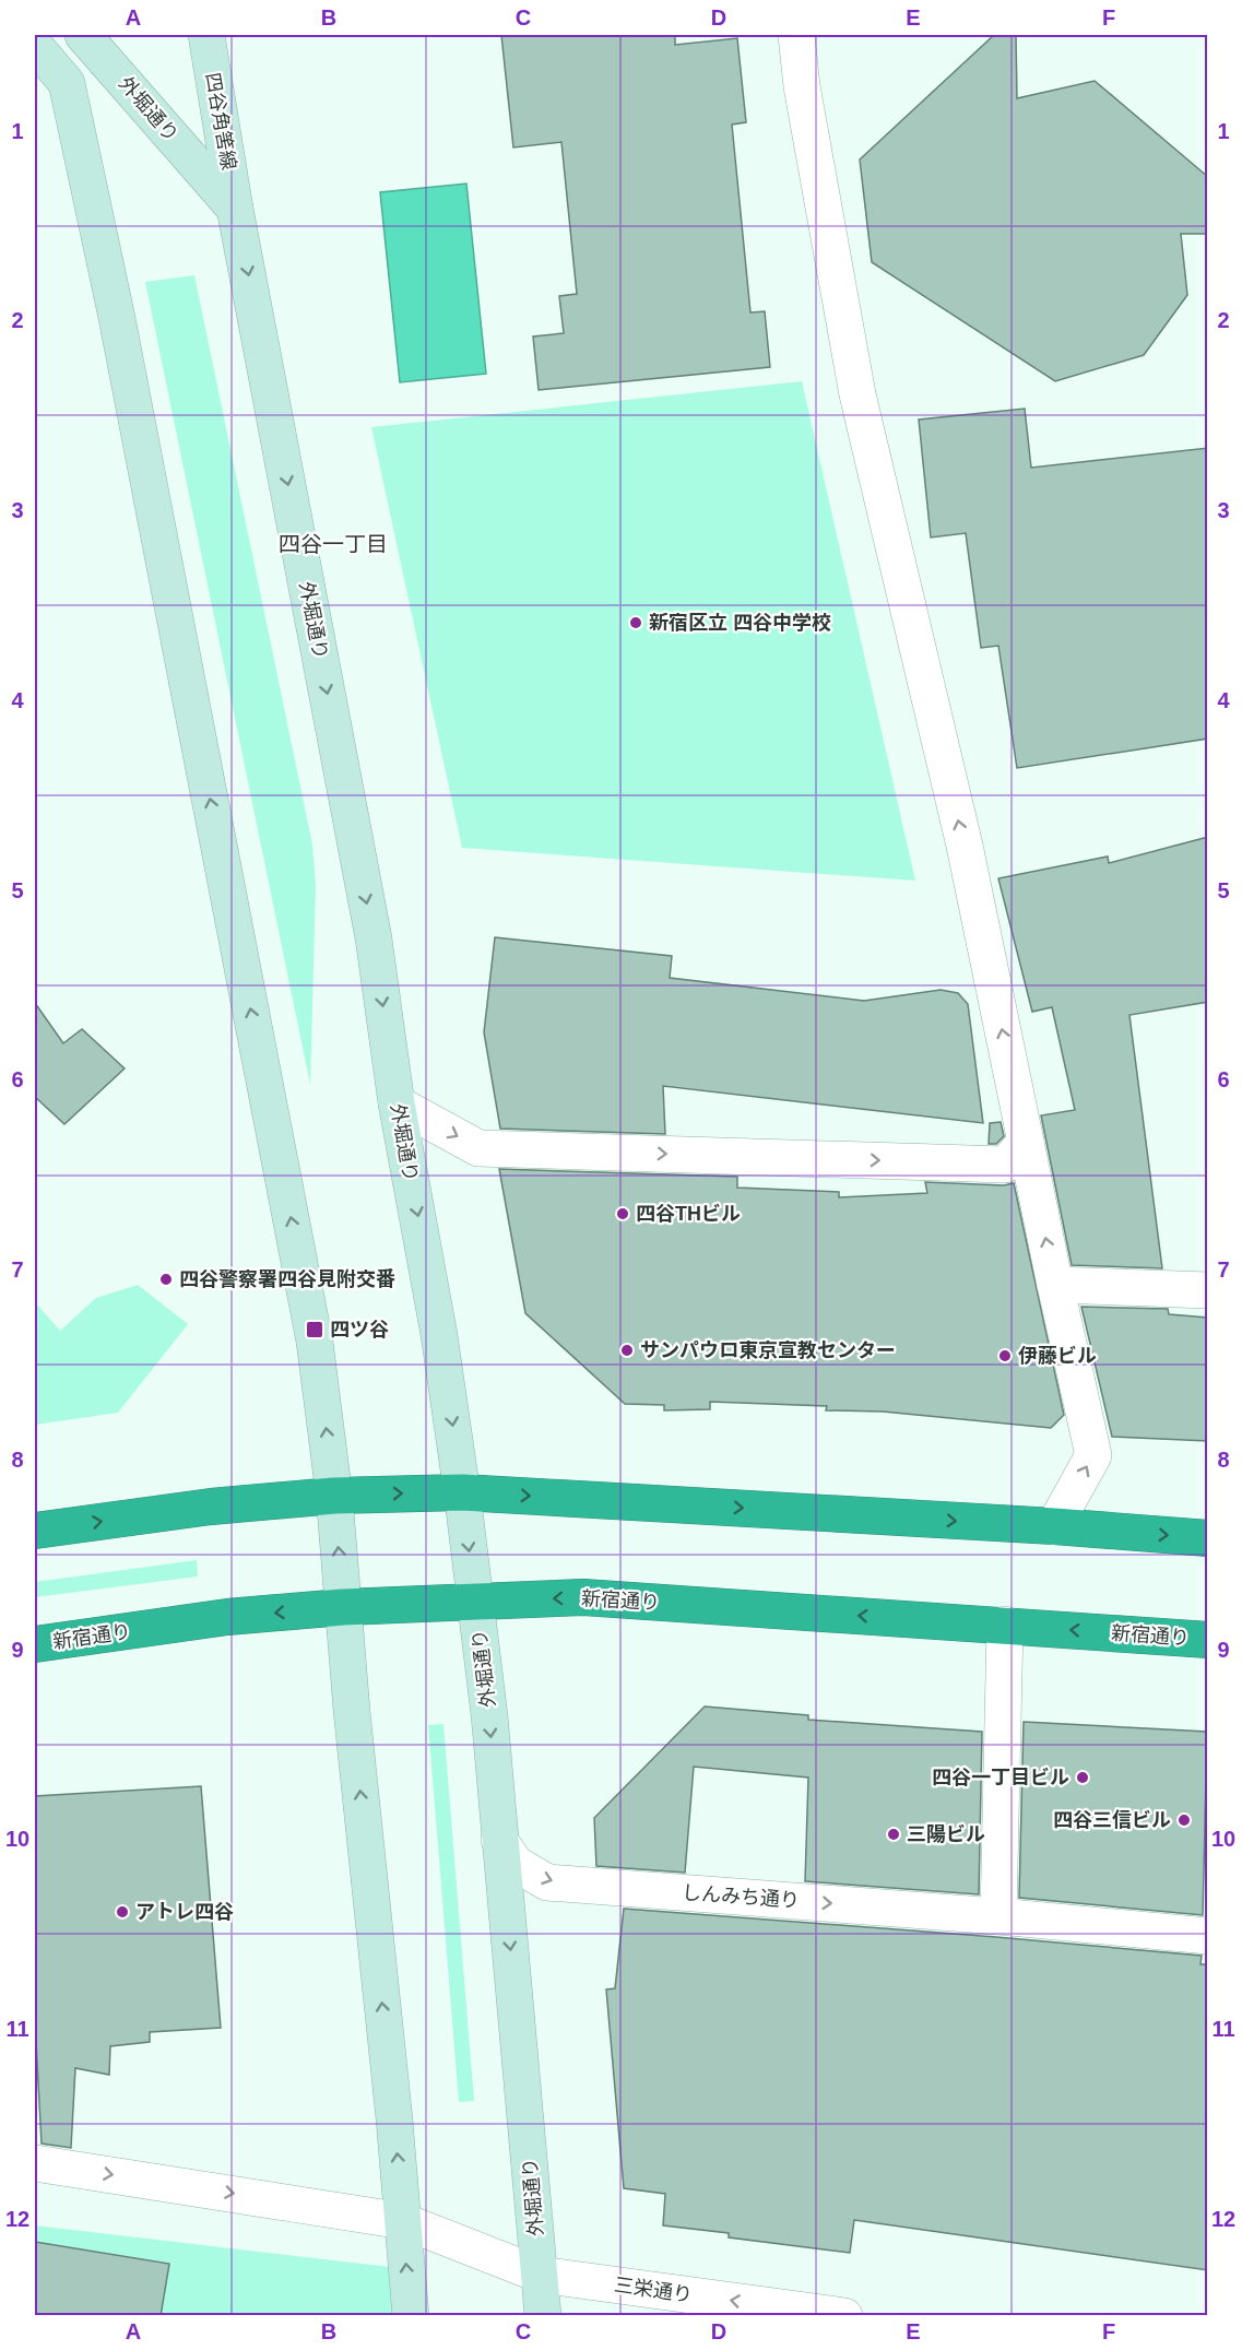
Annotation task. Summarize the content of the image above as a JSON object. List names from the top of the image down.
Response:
{
  "streets": {
    "highway": ["新宿通り"],
    "main road": ["外堀通り", "四谷角筈線"],
    "street": ["しんみち通り", "三栄通り"]
  },
  "crossings": [
    ["外堀通り", "四谷角筈線"],
    ["外堀通り", "新宿通り"],
    ["外堀通り", "しんみち通り"],
    ["外堀通り", "三栄通り"]
  ],
  "one_way": ["しんみち通り"],
  "districts": ["四谷一丁目"],
  "places": {
    "other": [
      "新宿区立 四谷中学校",
      "四谷THビル",
      "四谷警察署四谷見附交番",
      "サンパウロ東京宣教センター",
      "伊藤ビル",
      "四谷一丁目ビル",
      "四谷三信ビル",
      "三陽ビル",
      "アトレ四谷"
    ],
    "transit": ["四ツ谷"]
  },
  "grid": {
    "columns": [
      "A",
      "B",
      "C",
      "D",
      "E",
      "F"
    ],
    "rows": [
      "1",
      "2",
      "3",
      "4",
      "5",
      "6",
      "7",
      "8",
      "9",
      "10",
      "11",
      "12"
    ]
  }
}
